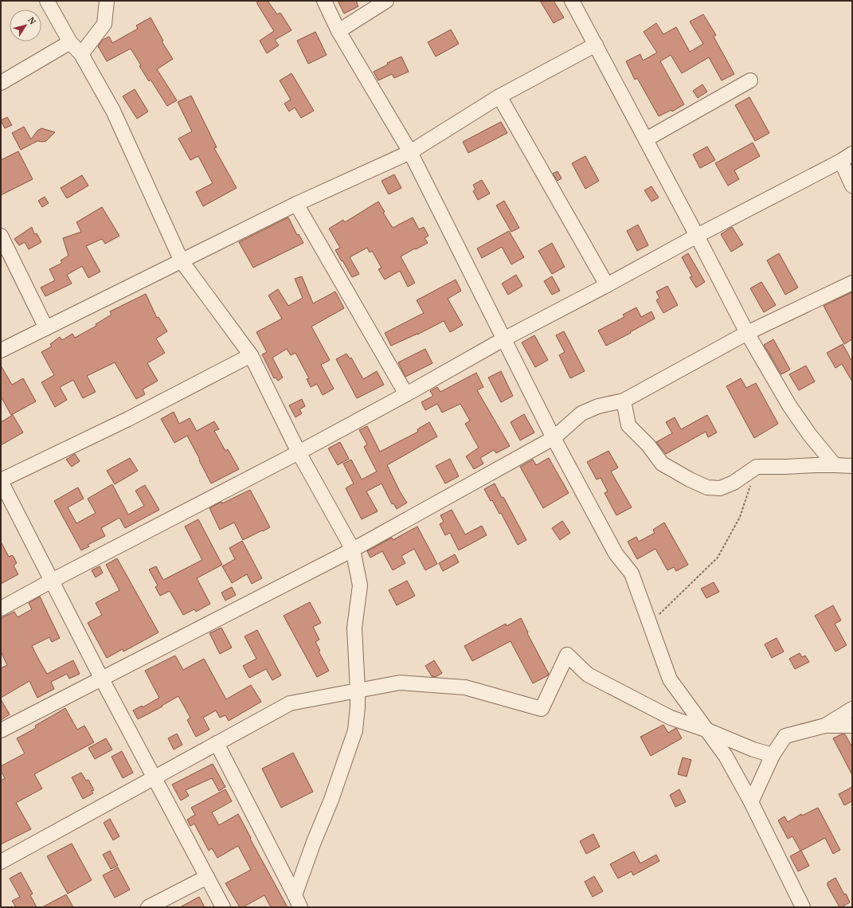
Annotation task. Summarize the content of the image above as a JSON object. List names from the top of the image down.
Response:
{
  "north": "top right"
}
